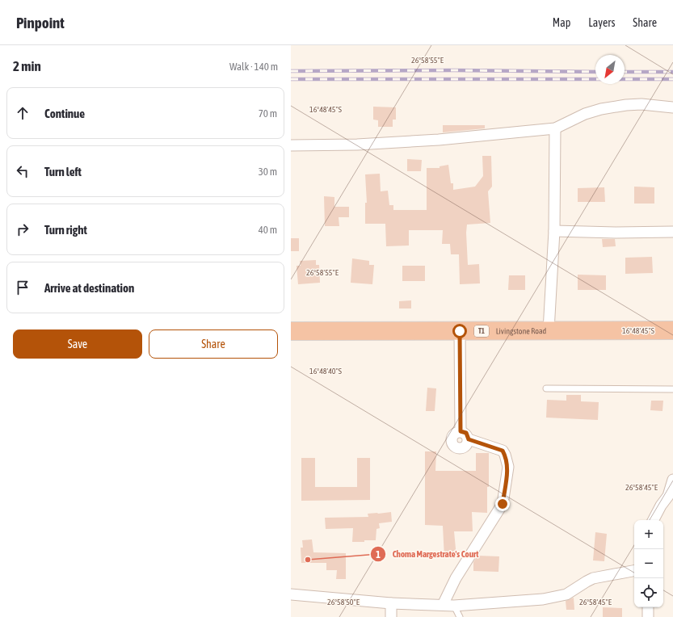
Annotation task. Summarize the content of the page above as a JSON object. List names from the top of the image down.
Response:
{
  "streets": {
    "highway": ["Livingstone Road", "T1"]
  },
  "places": ["Choma Margestrate's Court"],
  "north": "bottom left",
  "page": {
    "header": "Pinpoint",
    "nav": ["Map", "Layers", "Share"],
    "heading": ["2 min", "Walk · 140 m"],
    "list": [
      ["Continue", "70 m"],
      ["Turn left", "30 m"],
      ["Turn right", "40 m"],
      "Arrive at destination"
    ],
    "buttons": ["Save", "Share"],
    "map_buttons": ["+", "−"]
  },
  "coordinates": [
    "26°58'55\"E",
    "16°48'45\"S",
    "16°48'40\"S",
    "26°58'45\"E",
    "26°58'50\"E"
  ]
}
